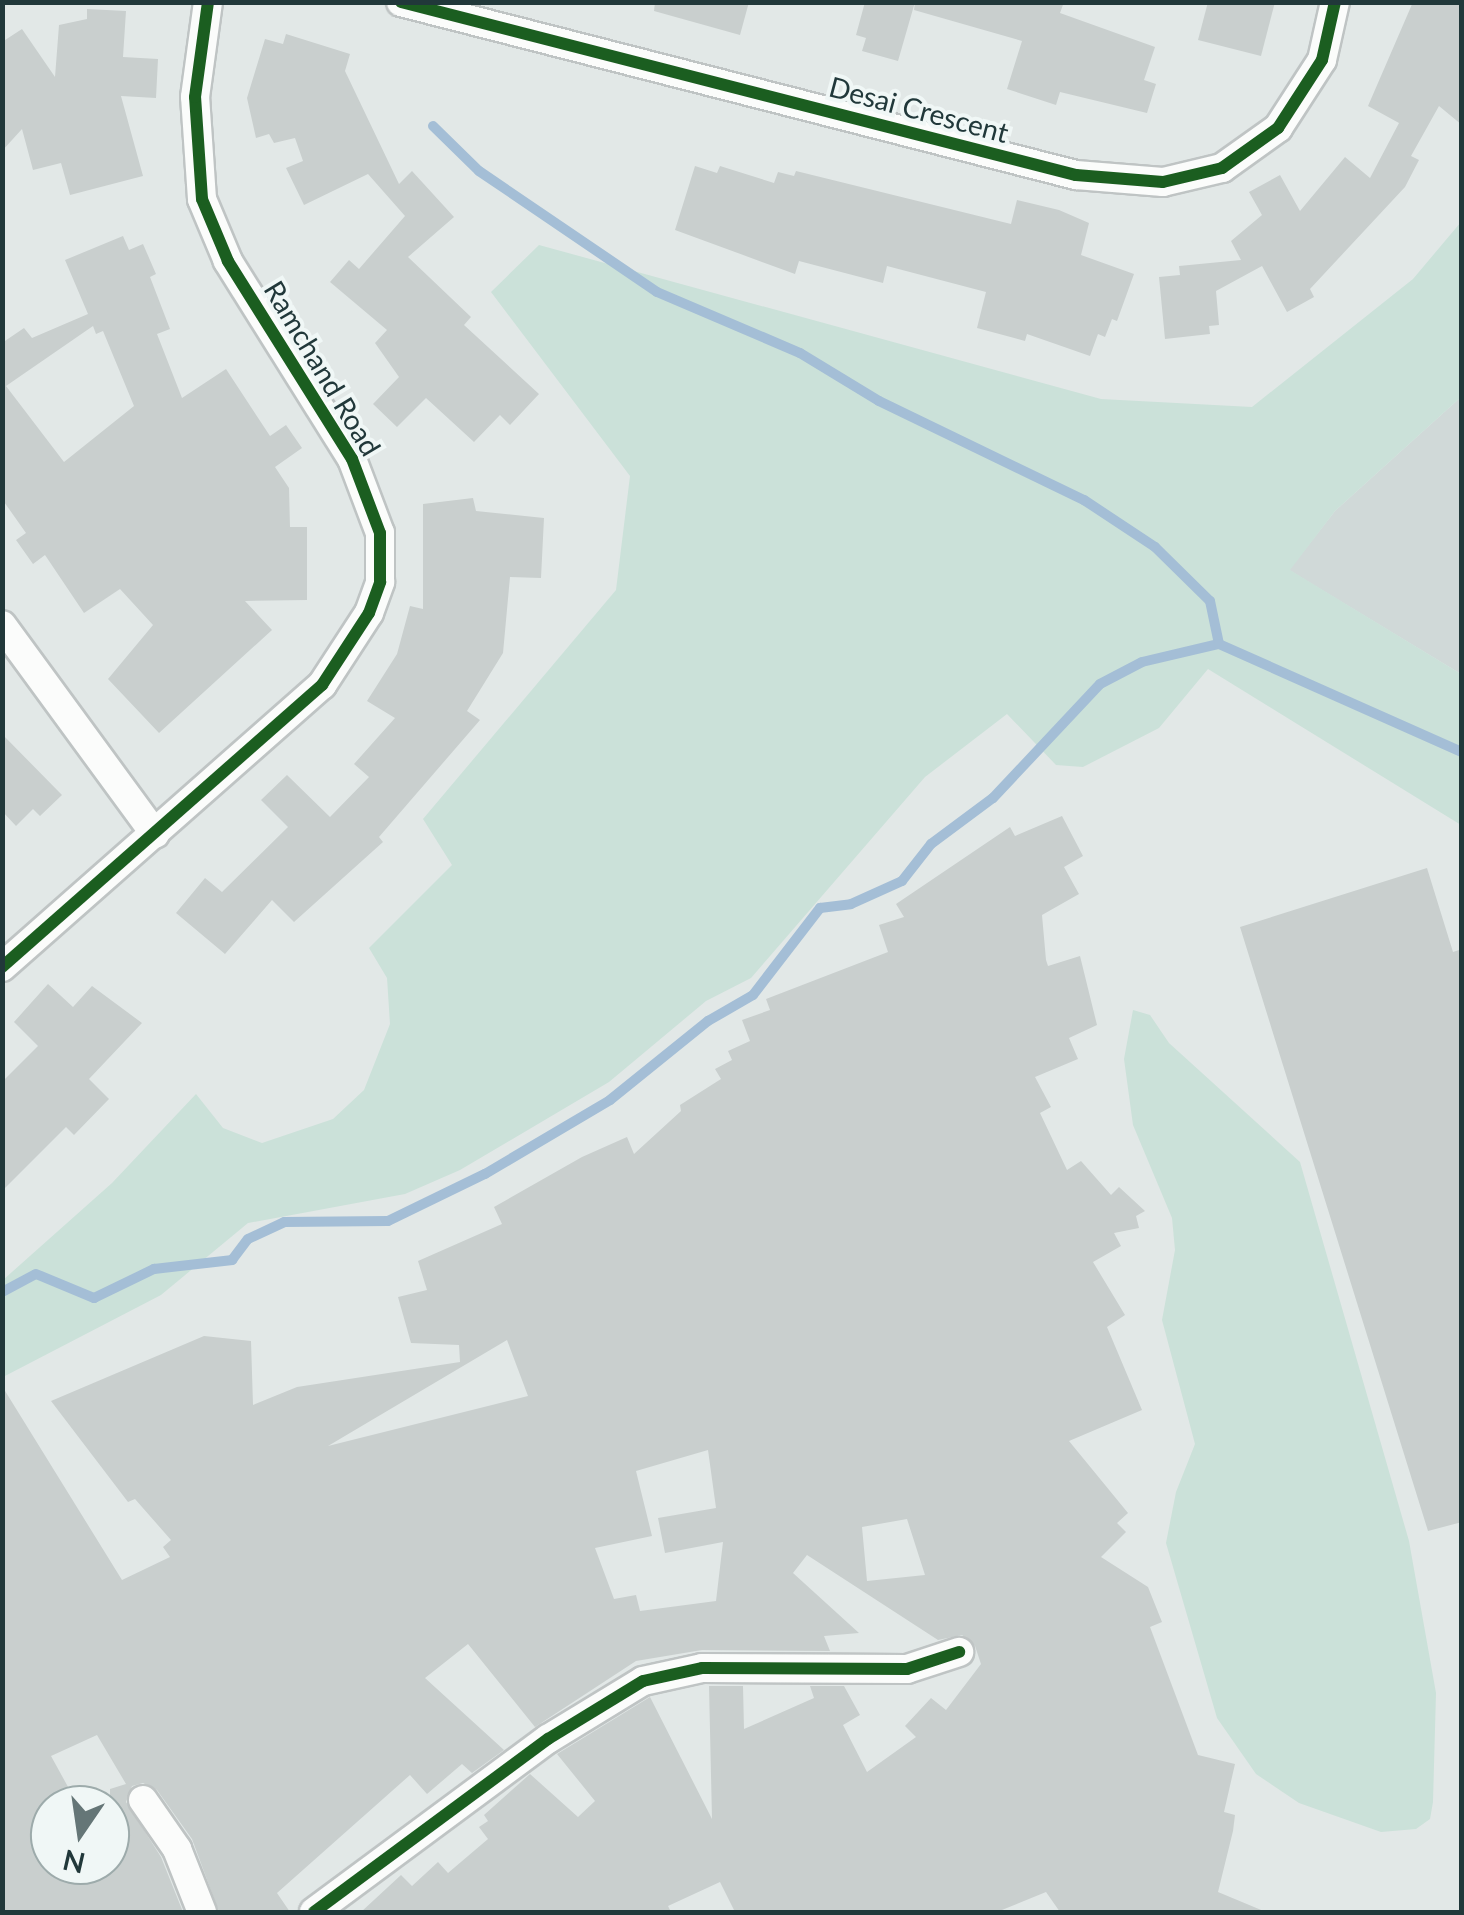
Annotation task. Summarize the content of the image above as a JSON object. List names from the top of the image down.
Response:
{
  "streets": {
    "street": ["Desai Crescent", "Ramchand Road"]
  },
  "north": "bottom"
}
